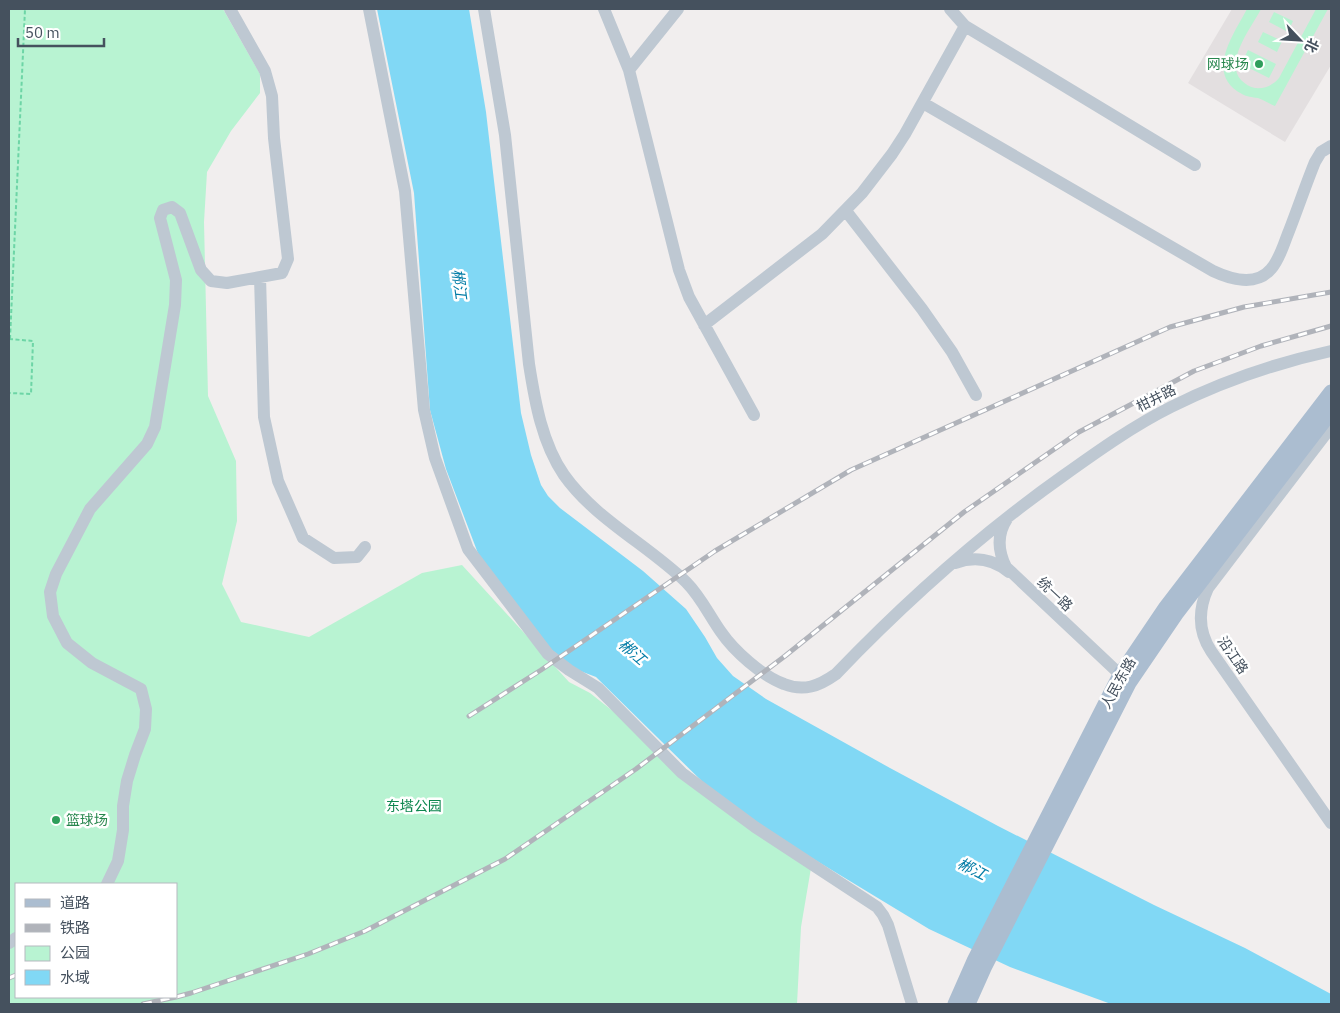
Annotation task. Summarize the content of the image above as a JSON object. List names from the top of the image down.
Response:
{
  "streets": {
    "main road": ["人民东路"],
    "street": ["柑井路", "统一路", "沿江路"]
  },
  "crossings": [
    ["柑井路", "统一路"],
    ["统一路", "人民东路"]
  ],
  "water": ["郴江"],
  "parks": ["东塔公园"],
  "places": ["网球场", "篮球场"],
  "legend": [
    "道路",
    "铁路",
    "公园",
    "水域"
  ],
  "scale_bar": "50 m",
  "north": "bottom right"
}
